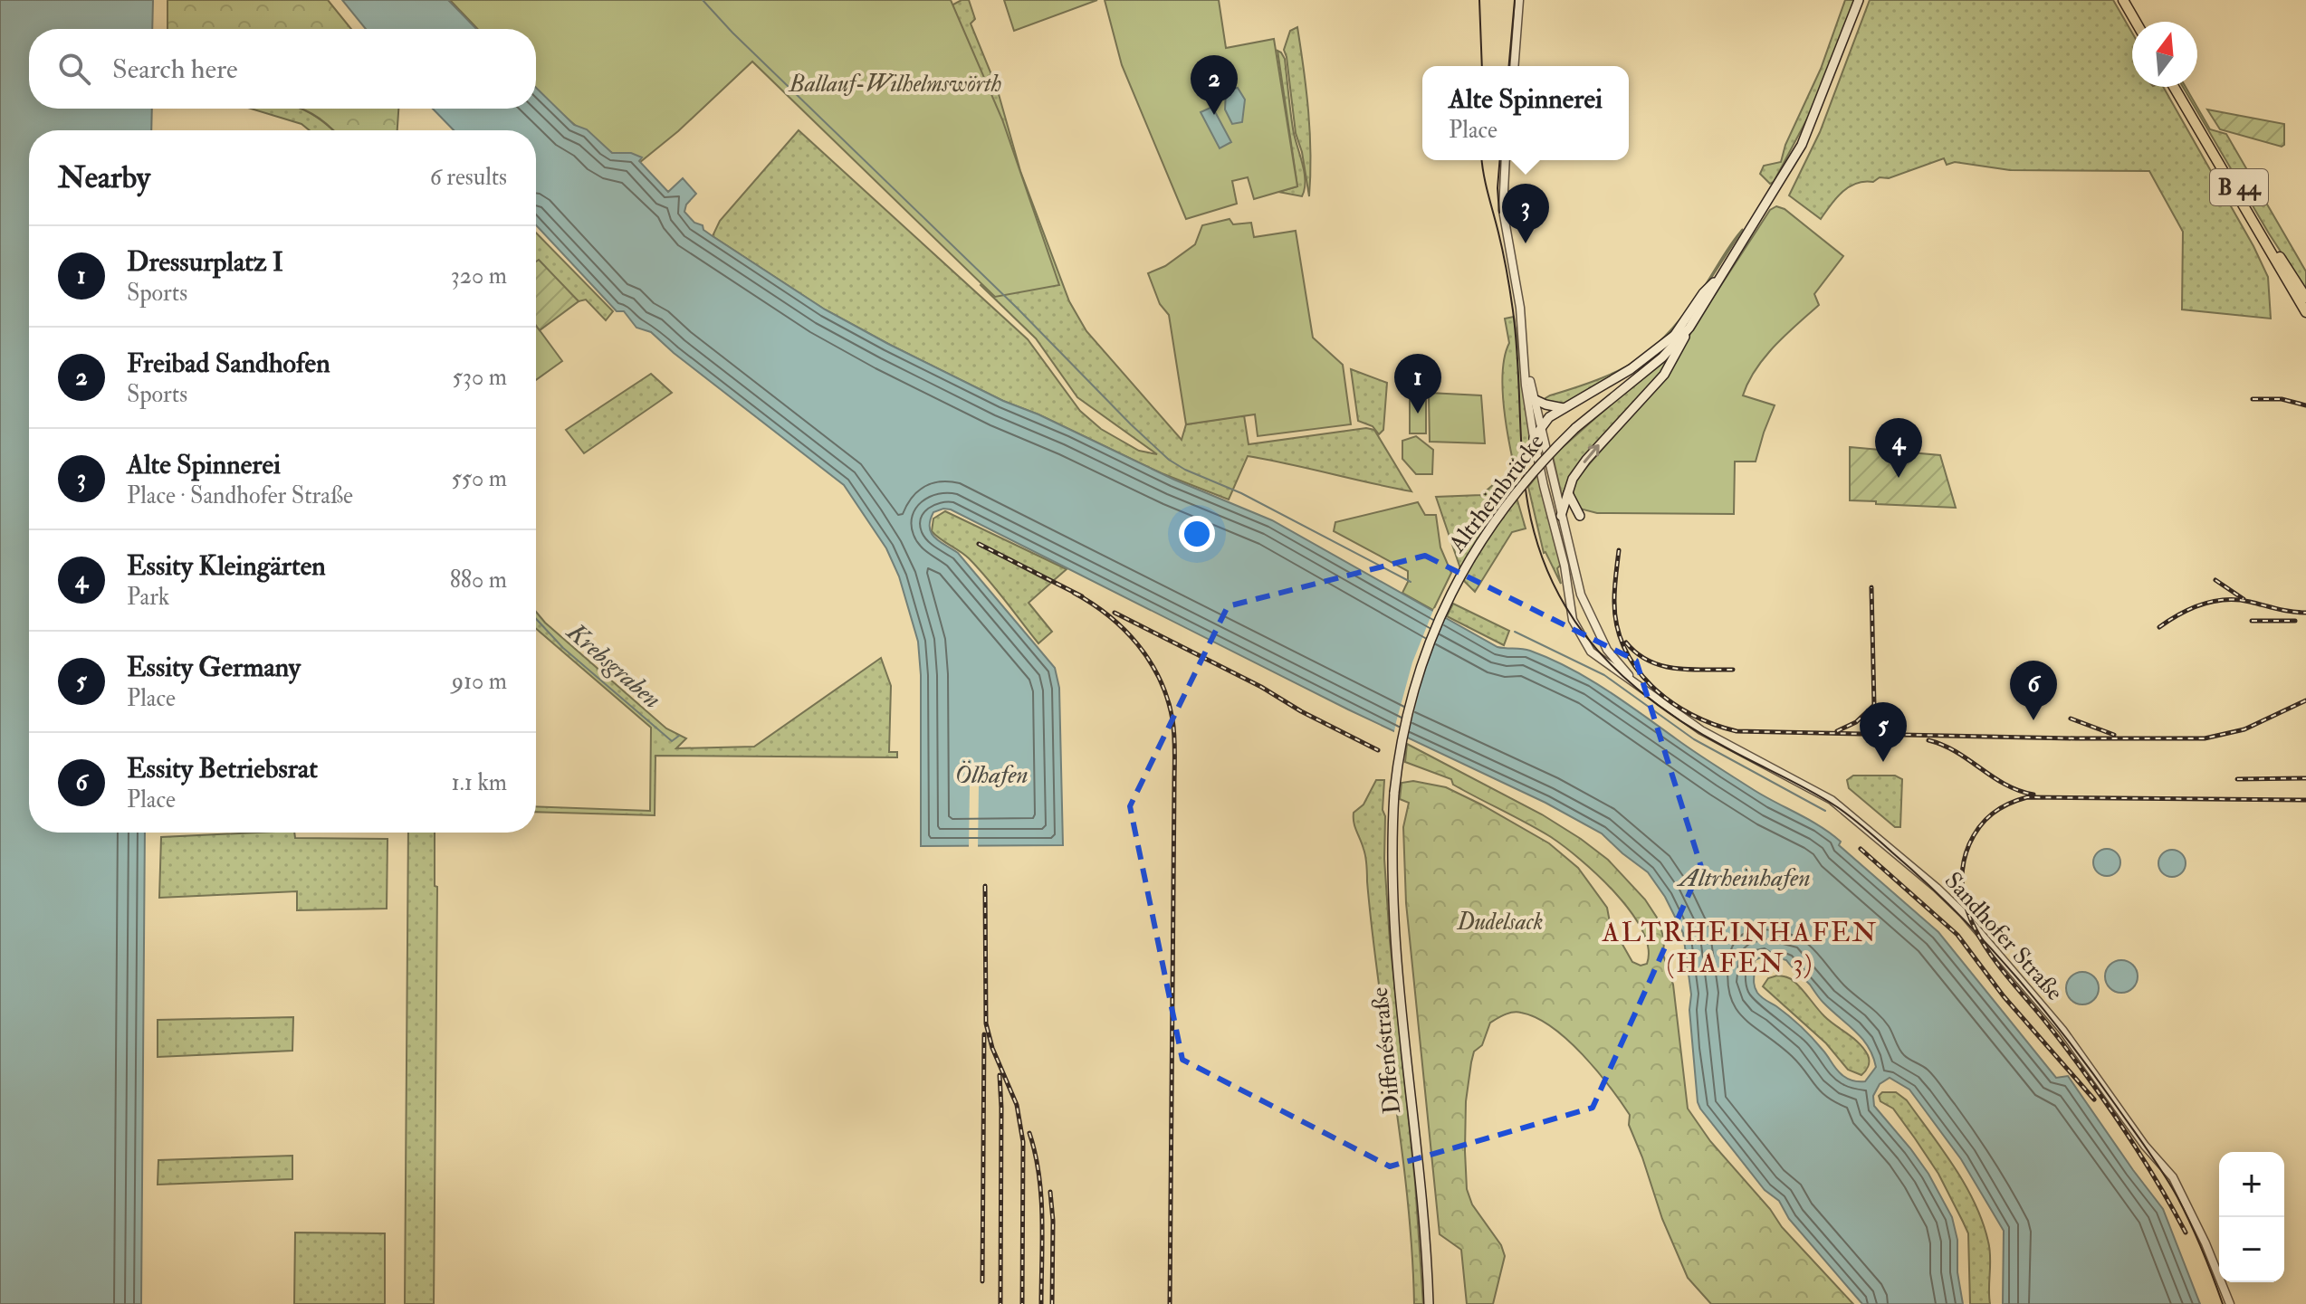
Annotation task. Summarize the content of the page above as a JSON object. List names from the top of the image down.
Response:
{
  "streets": {
    "main road": ["B 44", "Altrheinbrücke", "Diffenéstraße"],
    "street": ["Sandhofer Straße"]
  },
  "crossings": [
    ["Altrheinbrücke", "Diffenéstraße"]
  ],
  "districts": ["ALTRHEINHAFEN (HAFEN 3)"],
  "water": ["Krebsgraben", "Ölhafen", "Altrheinhafen"],
  "parks": ["Ballauf-Wilhelmswörth", "Dudelsack"],
  "north": "top",
  "page": {
    "search": "Search here",
    "pins": [
      "2",
      "3",
      "1",
      "4",
      "6",
      "5"
    ],
    "popup": ["Alte Spinnerei", "Place"],
    "heading": ["Nearby", "6 results"],
    "list": [
      {
        "mark": "1",
        "name": "Dressurplatz I",
        "note": "Sports",
        "value": "320 m"
      },
      {
        "mark": "2",
        "name": "Freibad Sandhofen",
        "note": "Sports",
        "value": "530 m"
      },
      {
        "mark": "3",
        "name": "Alte Spinnerei",
        "note": "Place · Sandhofer Straße",
        "value": "550 m"
      },
      {
        "mark": "4",
        "name": "Essity Kleingärten",
        "note": "Park",
        "value": "880 m"
      },
      {
        "mark": "5",
        "name": "Essity Germany",
        "note": "Place",
        "value": "910 m"
      },
      {
        "mark": "6",
        "name": "Essity Betriebsrat",
        "note": "Place",
        "value": "1.1 km"
      }
    ],
    "map_buttons": ["+", "−"]
  }
}
